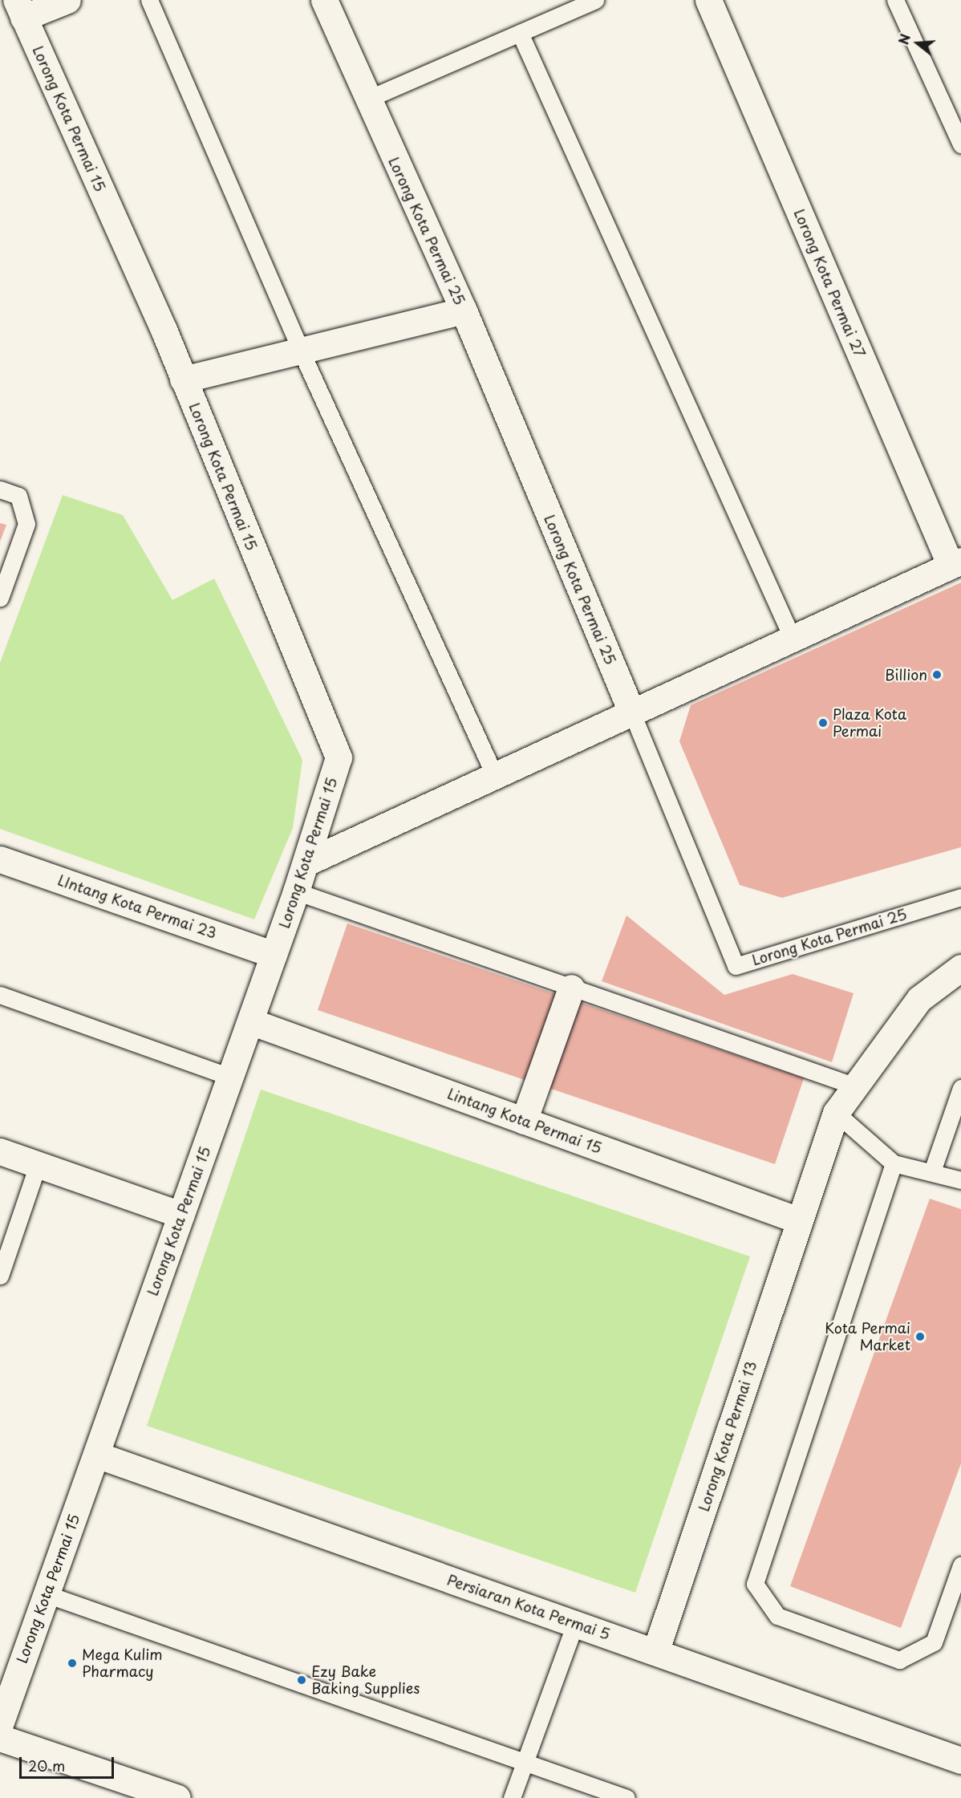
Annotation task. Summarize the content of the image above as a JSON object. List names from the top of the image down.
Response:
{
  "streets": {
    "street": [
      "Lorong Kota Permai 15",
      "Lorong Kota Permai 25",
      "Lorong Kota Permai 27",
      "LIntang Kota Permai 23",
      "Lintang Kota Permai 15",
      "Lorong Kota Permai 13",
      "Persiaran Kota Permai 5"
    ]
  },
  "crossings": [
    ["Lorong Kota Permai 15", "LIntang Kota Permai 23"],
    ["Lorong Kota Permai 15", "Lintang Kota Permai 15"],
    ["Lorong Kota Permai 15", "Persiaran Kota Permai 5"],
    ["Lintang Kota Permai 15", "Lorong Kota Permai 13"],
    ["Lorong Kota Permai 13", "Persiaran Kota Permai 5"]
  ],
  "places": [
    "Billion",
    "Plaza Kota Permai",
    "Kota Permai Market",
    "Mega Kulim Pharmacy",
    "Ezy Bake Baking Supplies"
  ],
  "scale_bar": "20 m",
  "north": "left"
}
